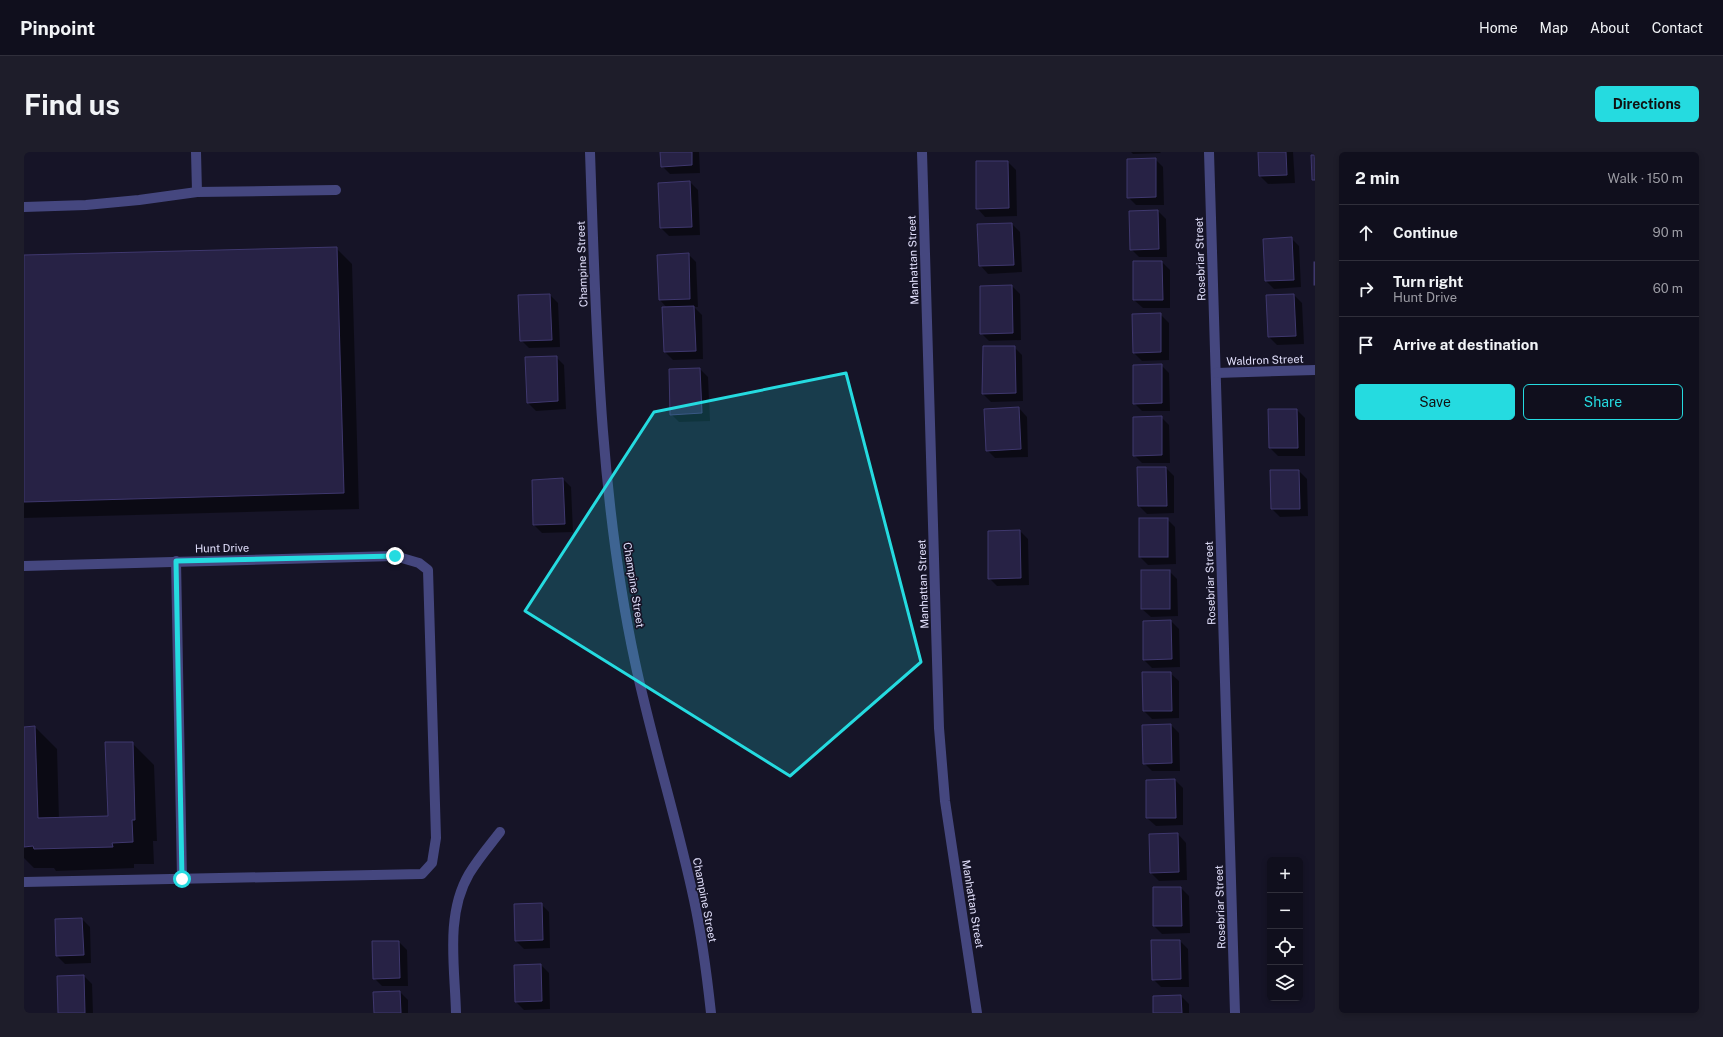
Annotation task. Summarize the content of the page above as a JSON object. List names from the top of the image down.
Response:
{
  "streets": {
    "street": [
      "Rosebriar Street",
      "Manhattan Street",
      "Champine Street",
      "Waldron Street",
      "Hunt Drive"
    ]
  },
  "crossings": [
    ["Rosebriar Street", "Waldron Street"]
  ],
  "page": {
    "header": "Pinpoint",
    "nav": [
      "Home",
      "Map",
      "About",
      "Contact"
    ],
    "buttons": [
      "Directions",
      ["Save", "Share"]
    ],
    "title": "Find us",
    "heading": ["2 min", "Walk · 150 m"],
    "list": [
      ["Continue", "90 m"],
      ["Turn right", "Hunt Drive", "60 m"],
      "Arrive at destination"
    ],
    "map_buttons": ["+", "−"]
  }
}
